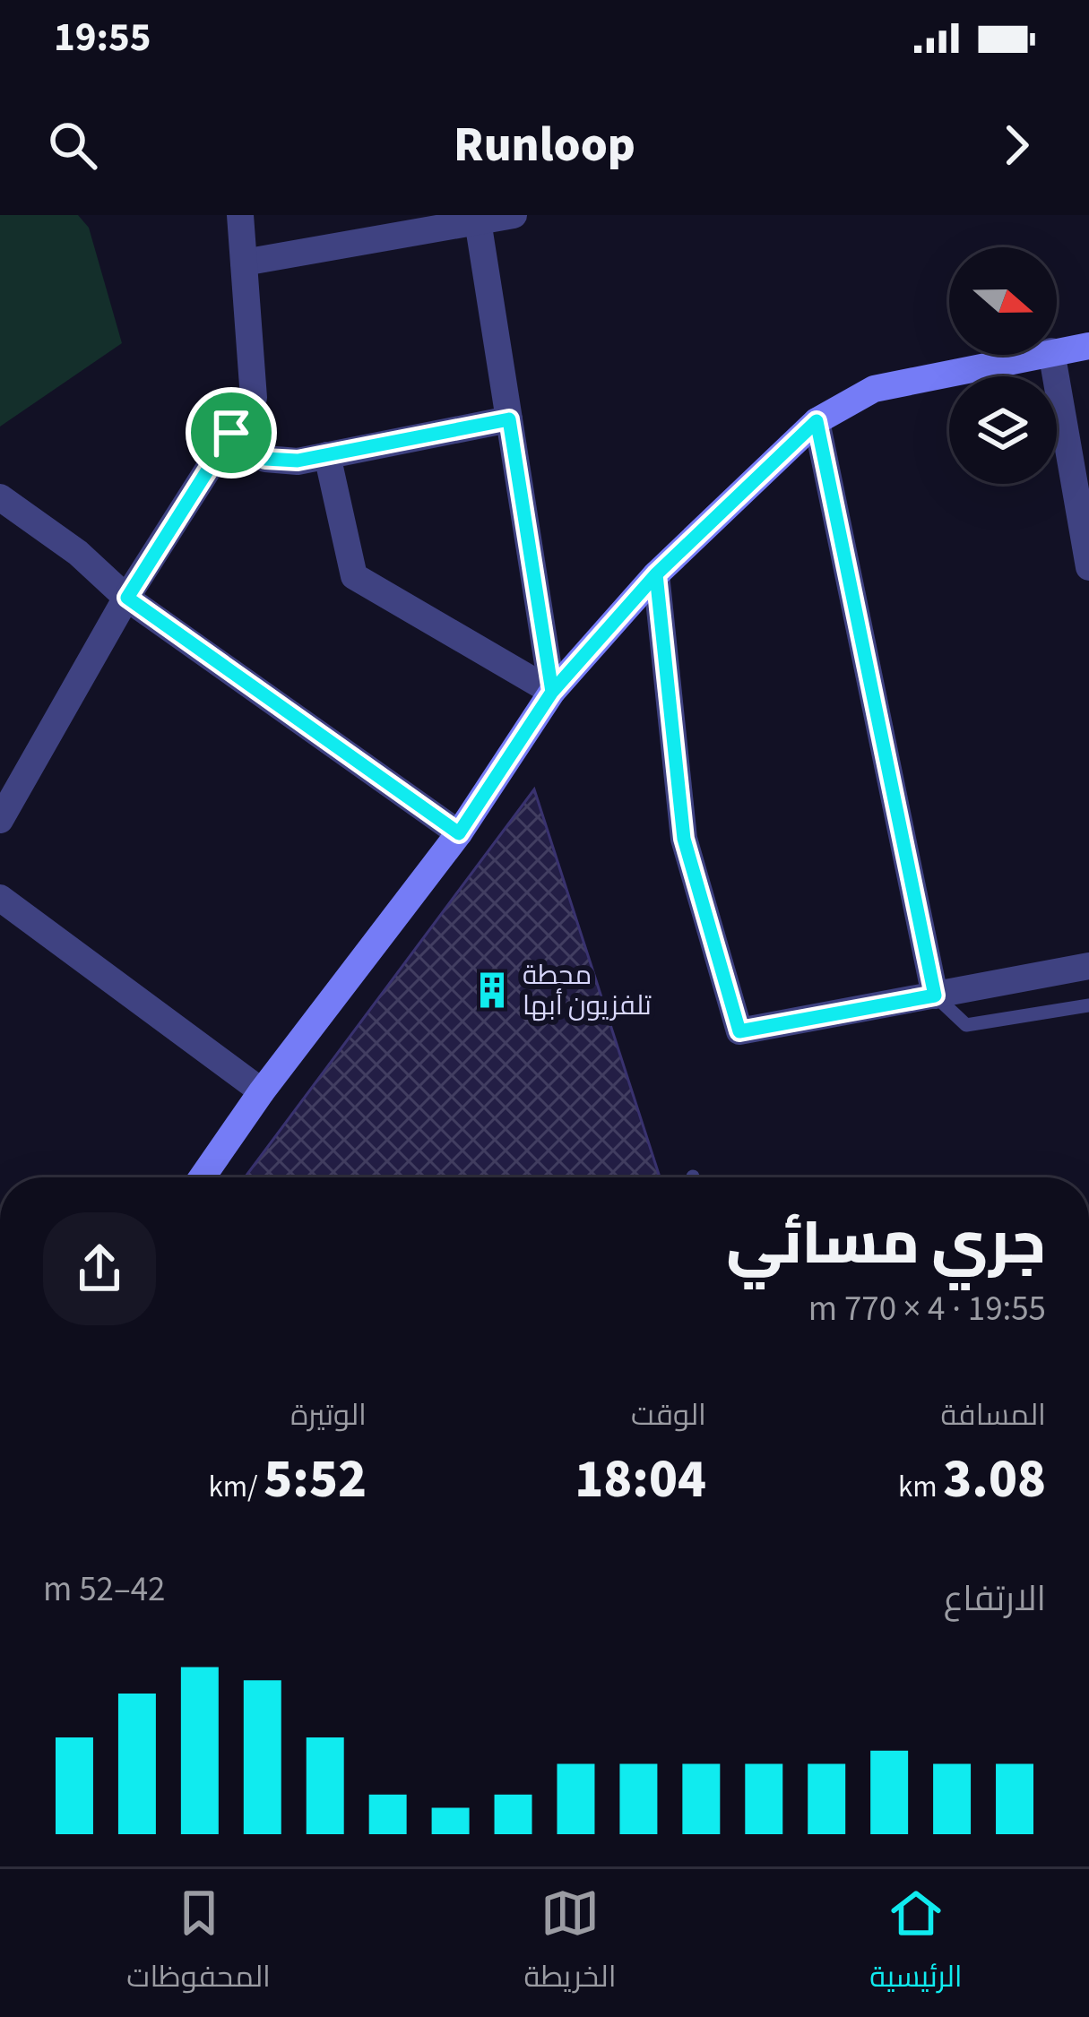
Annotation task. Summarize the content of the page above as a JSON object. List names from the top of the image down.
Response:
{
  "places": {
    "building": ["محطة تلفزيون أبها"]
  },
  "north": "right",
  "page": {
    "status": "19:55",
    "header": "Runloop",
    "heading": ["جري مسائي", "19:55 · 4 × 770 m"],
    "stats": [
      ["المسافة", "3.08 km"],
      ["الوقت", "18:04"],
      ["الوتيرة", "5:52 /km"]
    ],
    "chart": ["الارتفاع", "42–52 m"],
    "tabs": ["الرئيسية", "الخريطة", "المحفوظات"]
  }
}
